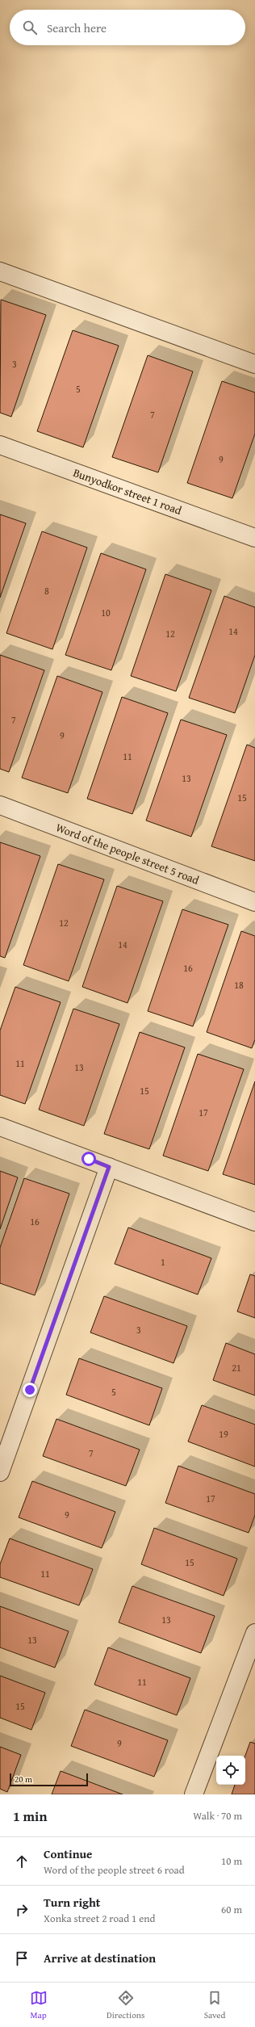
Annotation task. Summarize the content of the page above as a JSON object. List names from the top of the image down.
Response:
{
  "streets": {
    "street": ["Bunyodkor street 1 road", "Word of the people street 5 road"]
  },
  "house_numbers": [
    "3",
    "5",
    "7",
    "9",
    "8",
    "10",
    "14",
    "12",
    "7",
    "9",
    "11",
    "13",
    "15",
    "12",
    "14",
    "16",
    "18",
    "11",
    "13",
    "15",
    "17",
    "16",
    "1",
    "3",
    "21",
    "5",
    "19",
    "7",
    "17",
    "9",
    "15",
    "11",
    "13",
    "13",
    "11",
    "15",
    "9"
  ],
  "scale_bar": "20 m",
  "page": {
    "search": "Search here",
    "scale": "20 m",
    "heading": ["1 min", "Walk · 70 m"],
    "list": [
      ["Continue", "Word of the people street 6 road", "10 m"],
      ["Turn right", "Xonka street 2 road 1 end", "60 m"],
      "Arrive at destination"
    ],
    "nav": ["Map", "Directions", "Saved"]
  }
}
